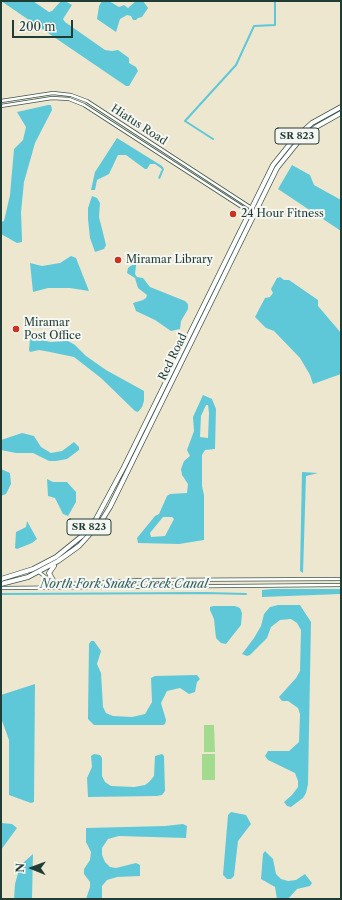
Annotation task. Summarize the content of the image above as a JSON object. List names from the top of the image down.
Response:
{
  "streets": {
    "highway": ["SR 823", "Red Road"],
    "main road": ["Hiatus Road"]
  },
  "crossings": [
    ["Hiatus Road", "Red Road"]
  ],
  "water": ["North Fork Snake Creek Canal"],
  "places": ["24 Hour Fitness", "Miramar Library", "Miramar Post Office"],
  "scale_bar": "200 m",
  "north": "left"
}
